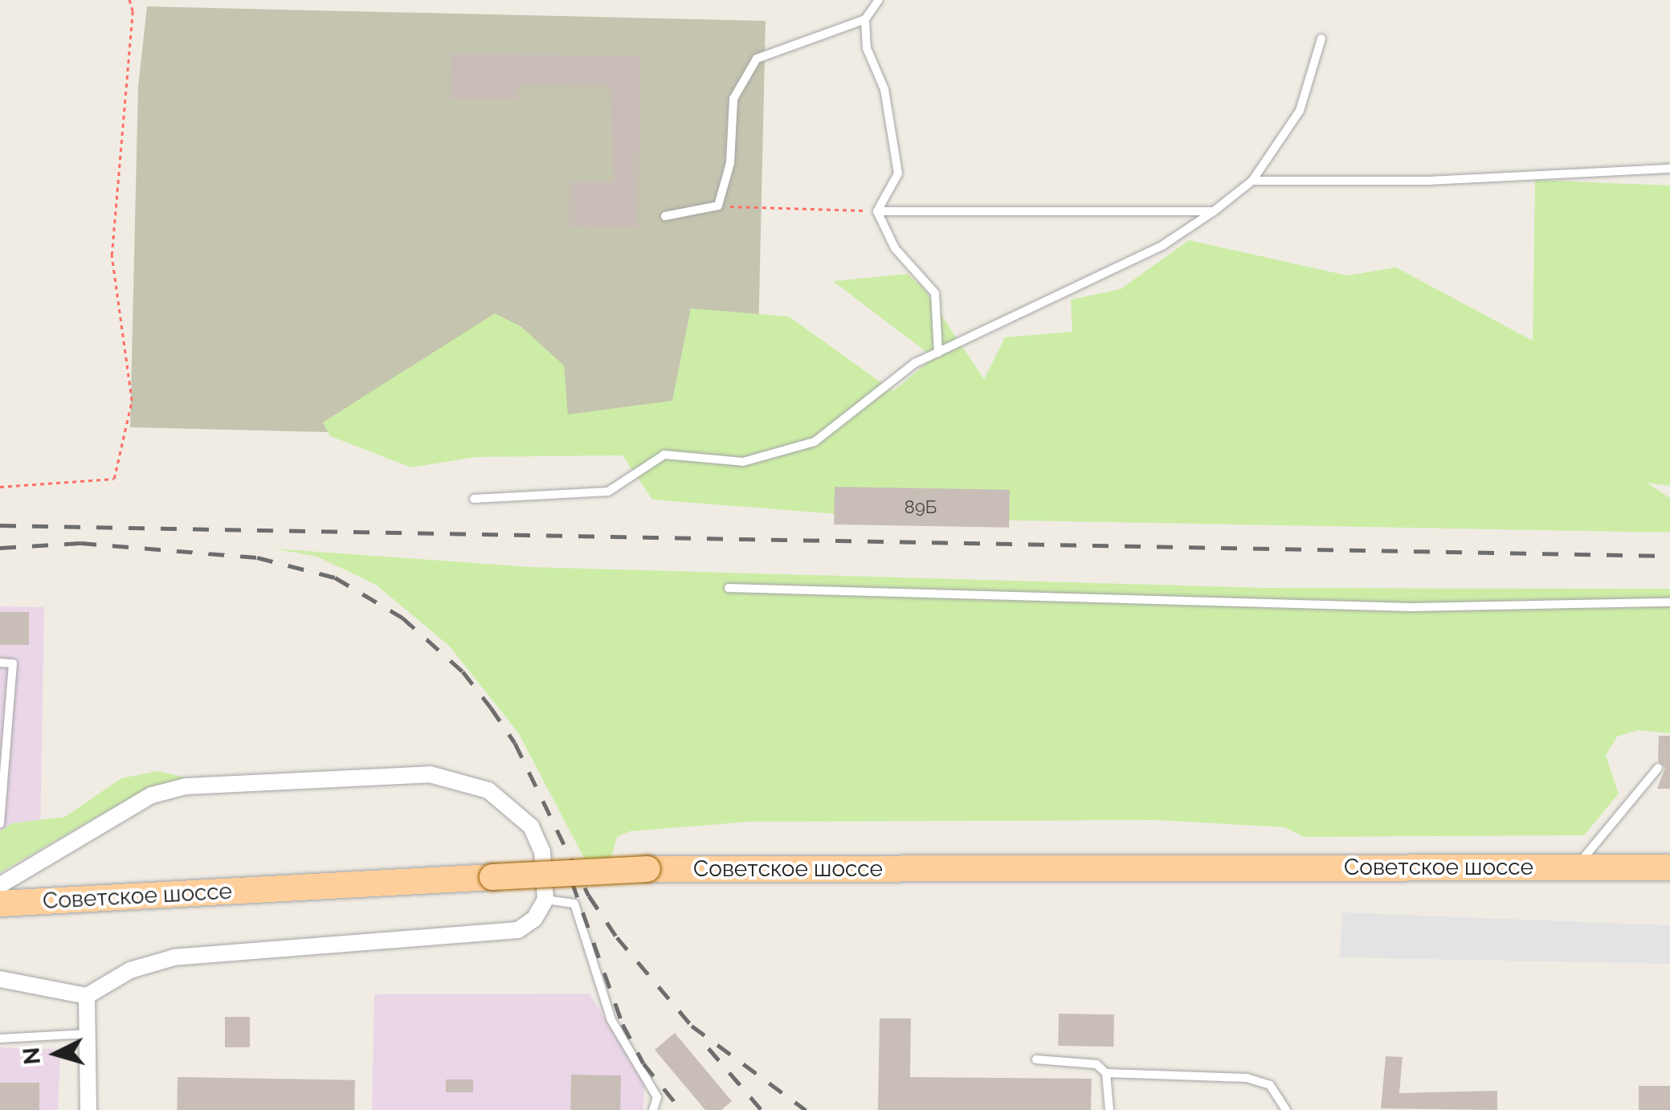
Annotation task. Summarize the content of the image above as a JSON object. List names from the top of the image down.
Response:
{
  "streets": {
    "main road": ["Советское шоссе"]
  },
  "house_numbers": ["89Б"],
  "north": "left"
}
